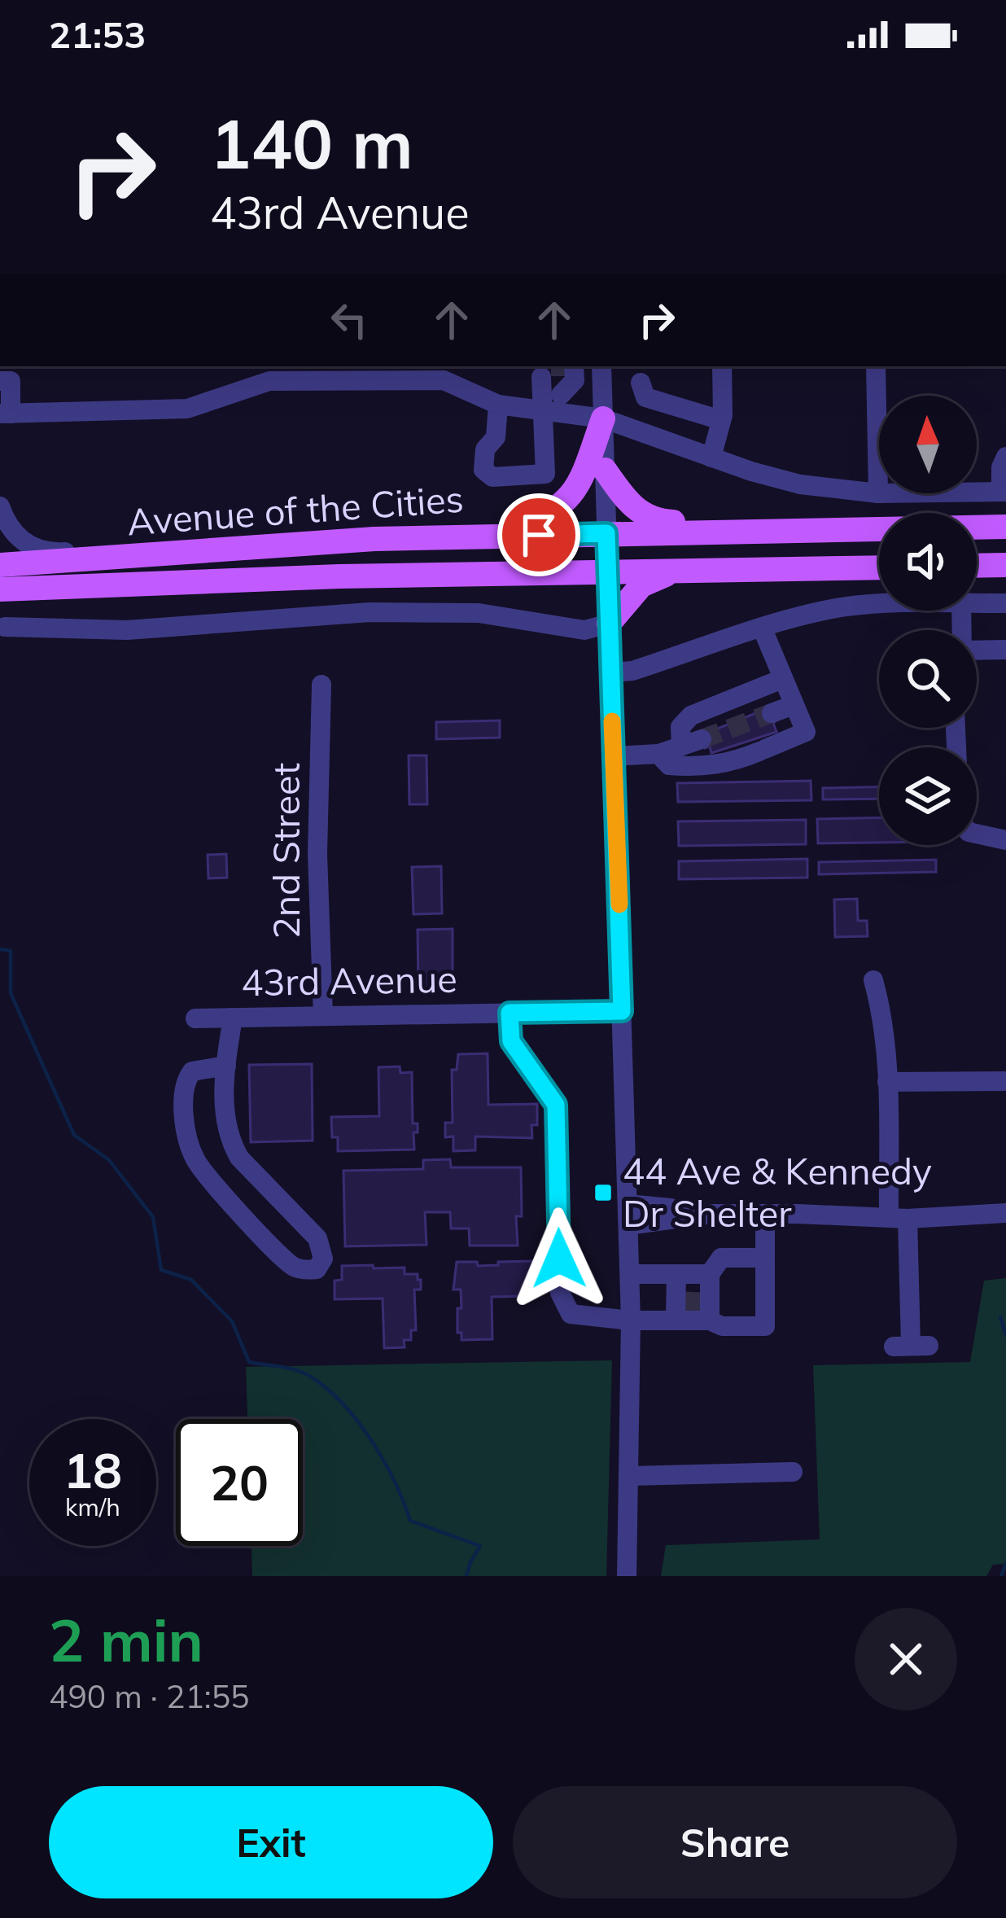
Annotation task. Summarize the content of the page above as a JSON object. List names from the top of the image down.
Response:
{
  "streets": {
    "main road": ["Avenue of the Cities"],
    "street": ["2nd Street", "43rd Avenue"]
  },
  "crossings": [
    ["2nd Street", "43rd Avenue"]
  ],
  "places": {
    "transit": ["44 Ave & Kennedy Dr Shelter"]
  },
  "north": "top",
  "page": {
    "status": "21:53",
    "turn": ["140 m", "43rd Avenue"],
    "speed": "18 km/h",
    "limit": "20",
    "heading": ["2 min", "490 m · 21:55"],
    "buttons": ["Exit", "Share"]
  }
}
